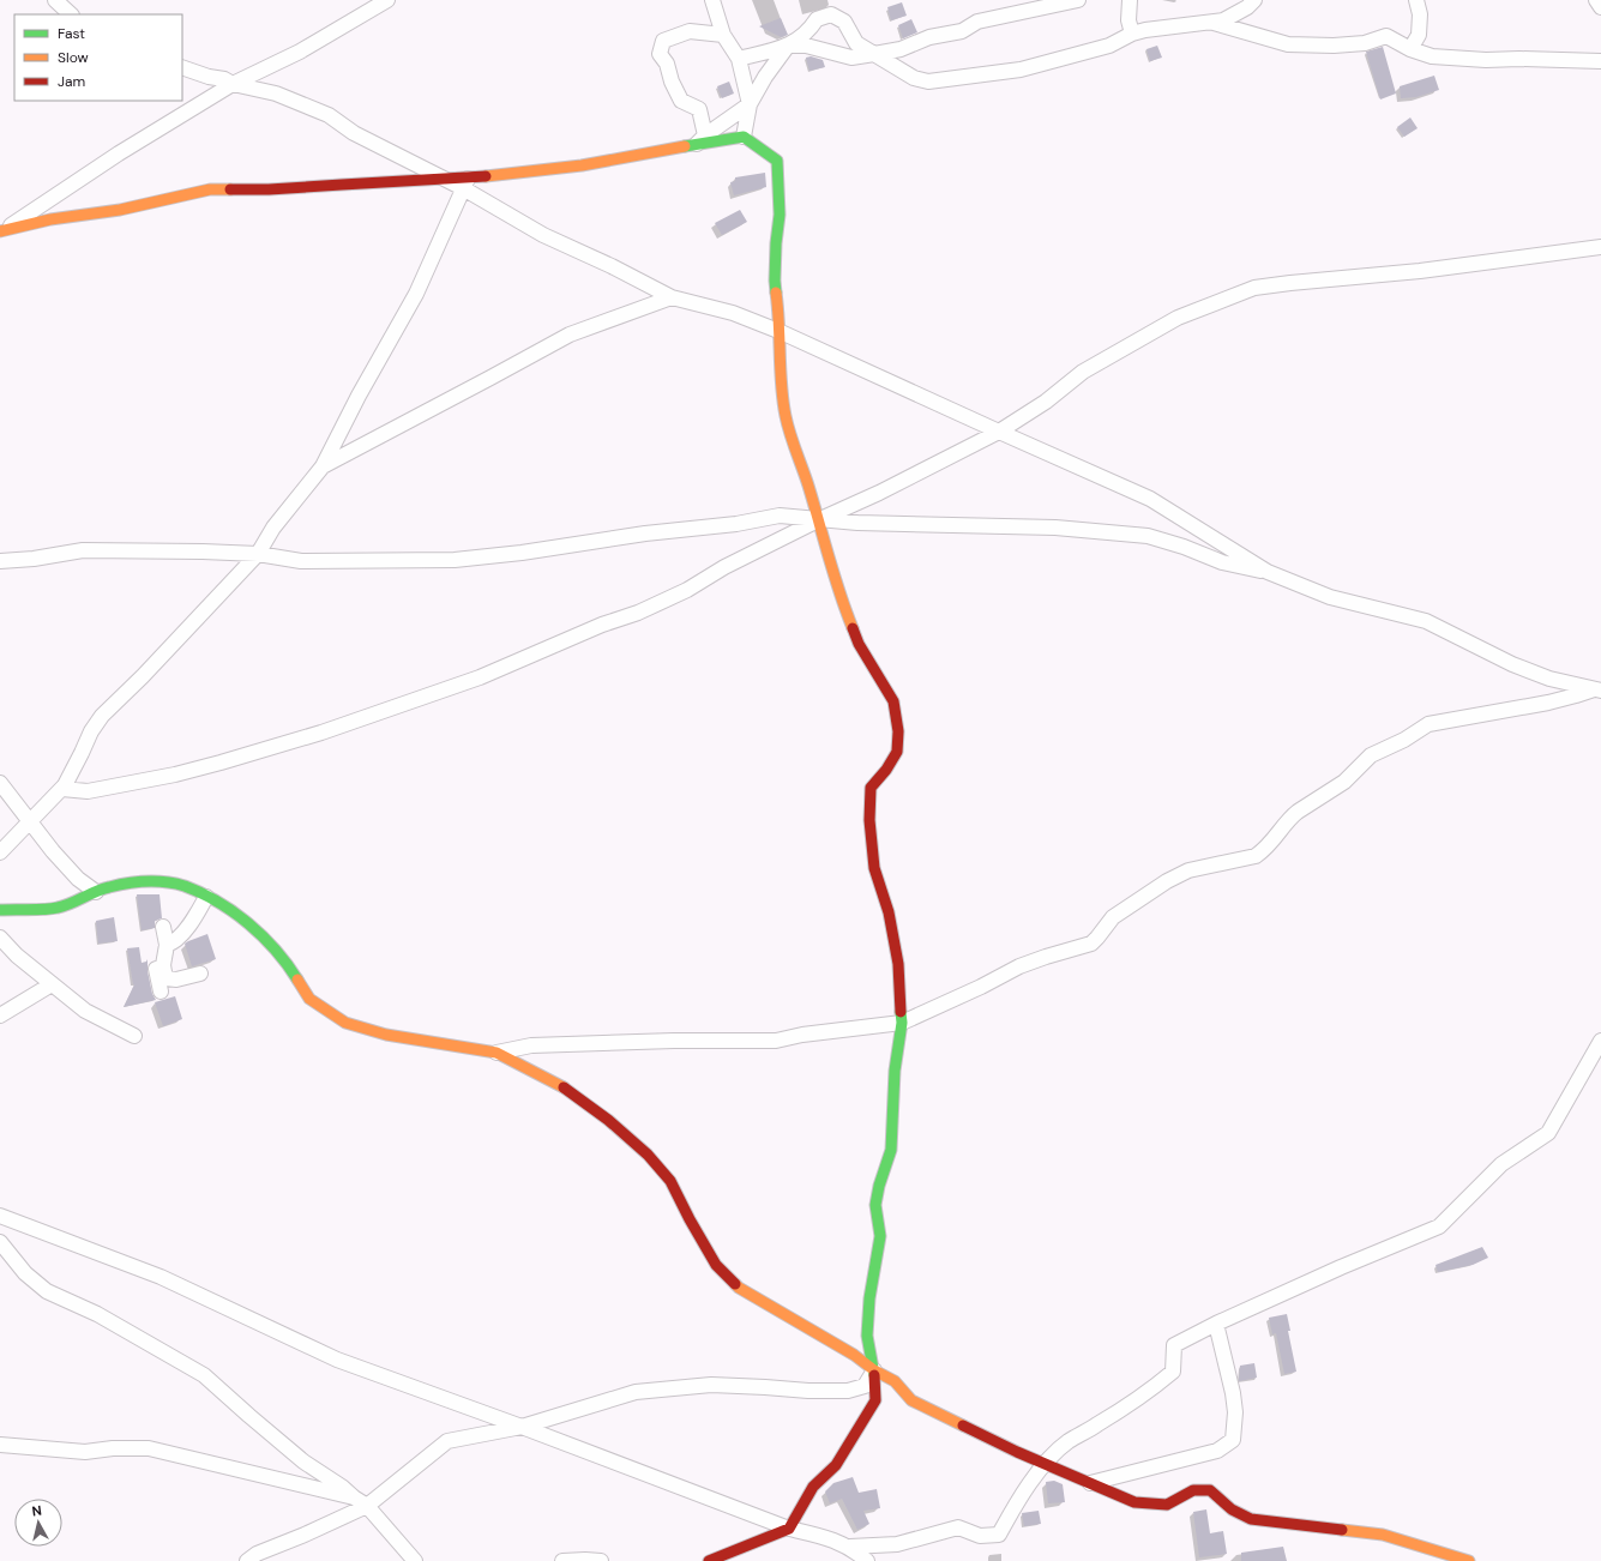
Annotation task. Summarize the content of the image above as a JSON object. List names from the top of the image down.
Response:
{
  "legend": ["Fast", "Slow", "Jam"],
  "north": "top"
}
